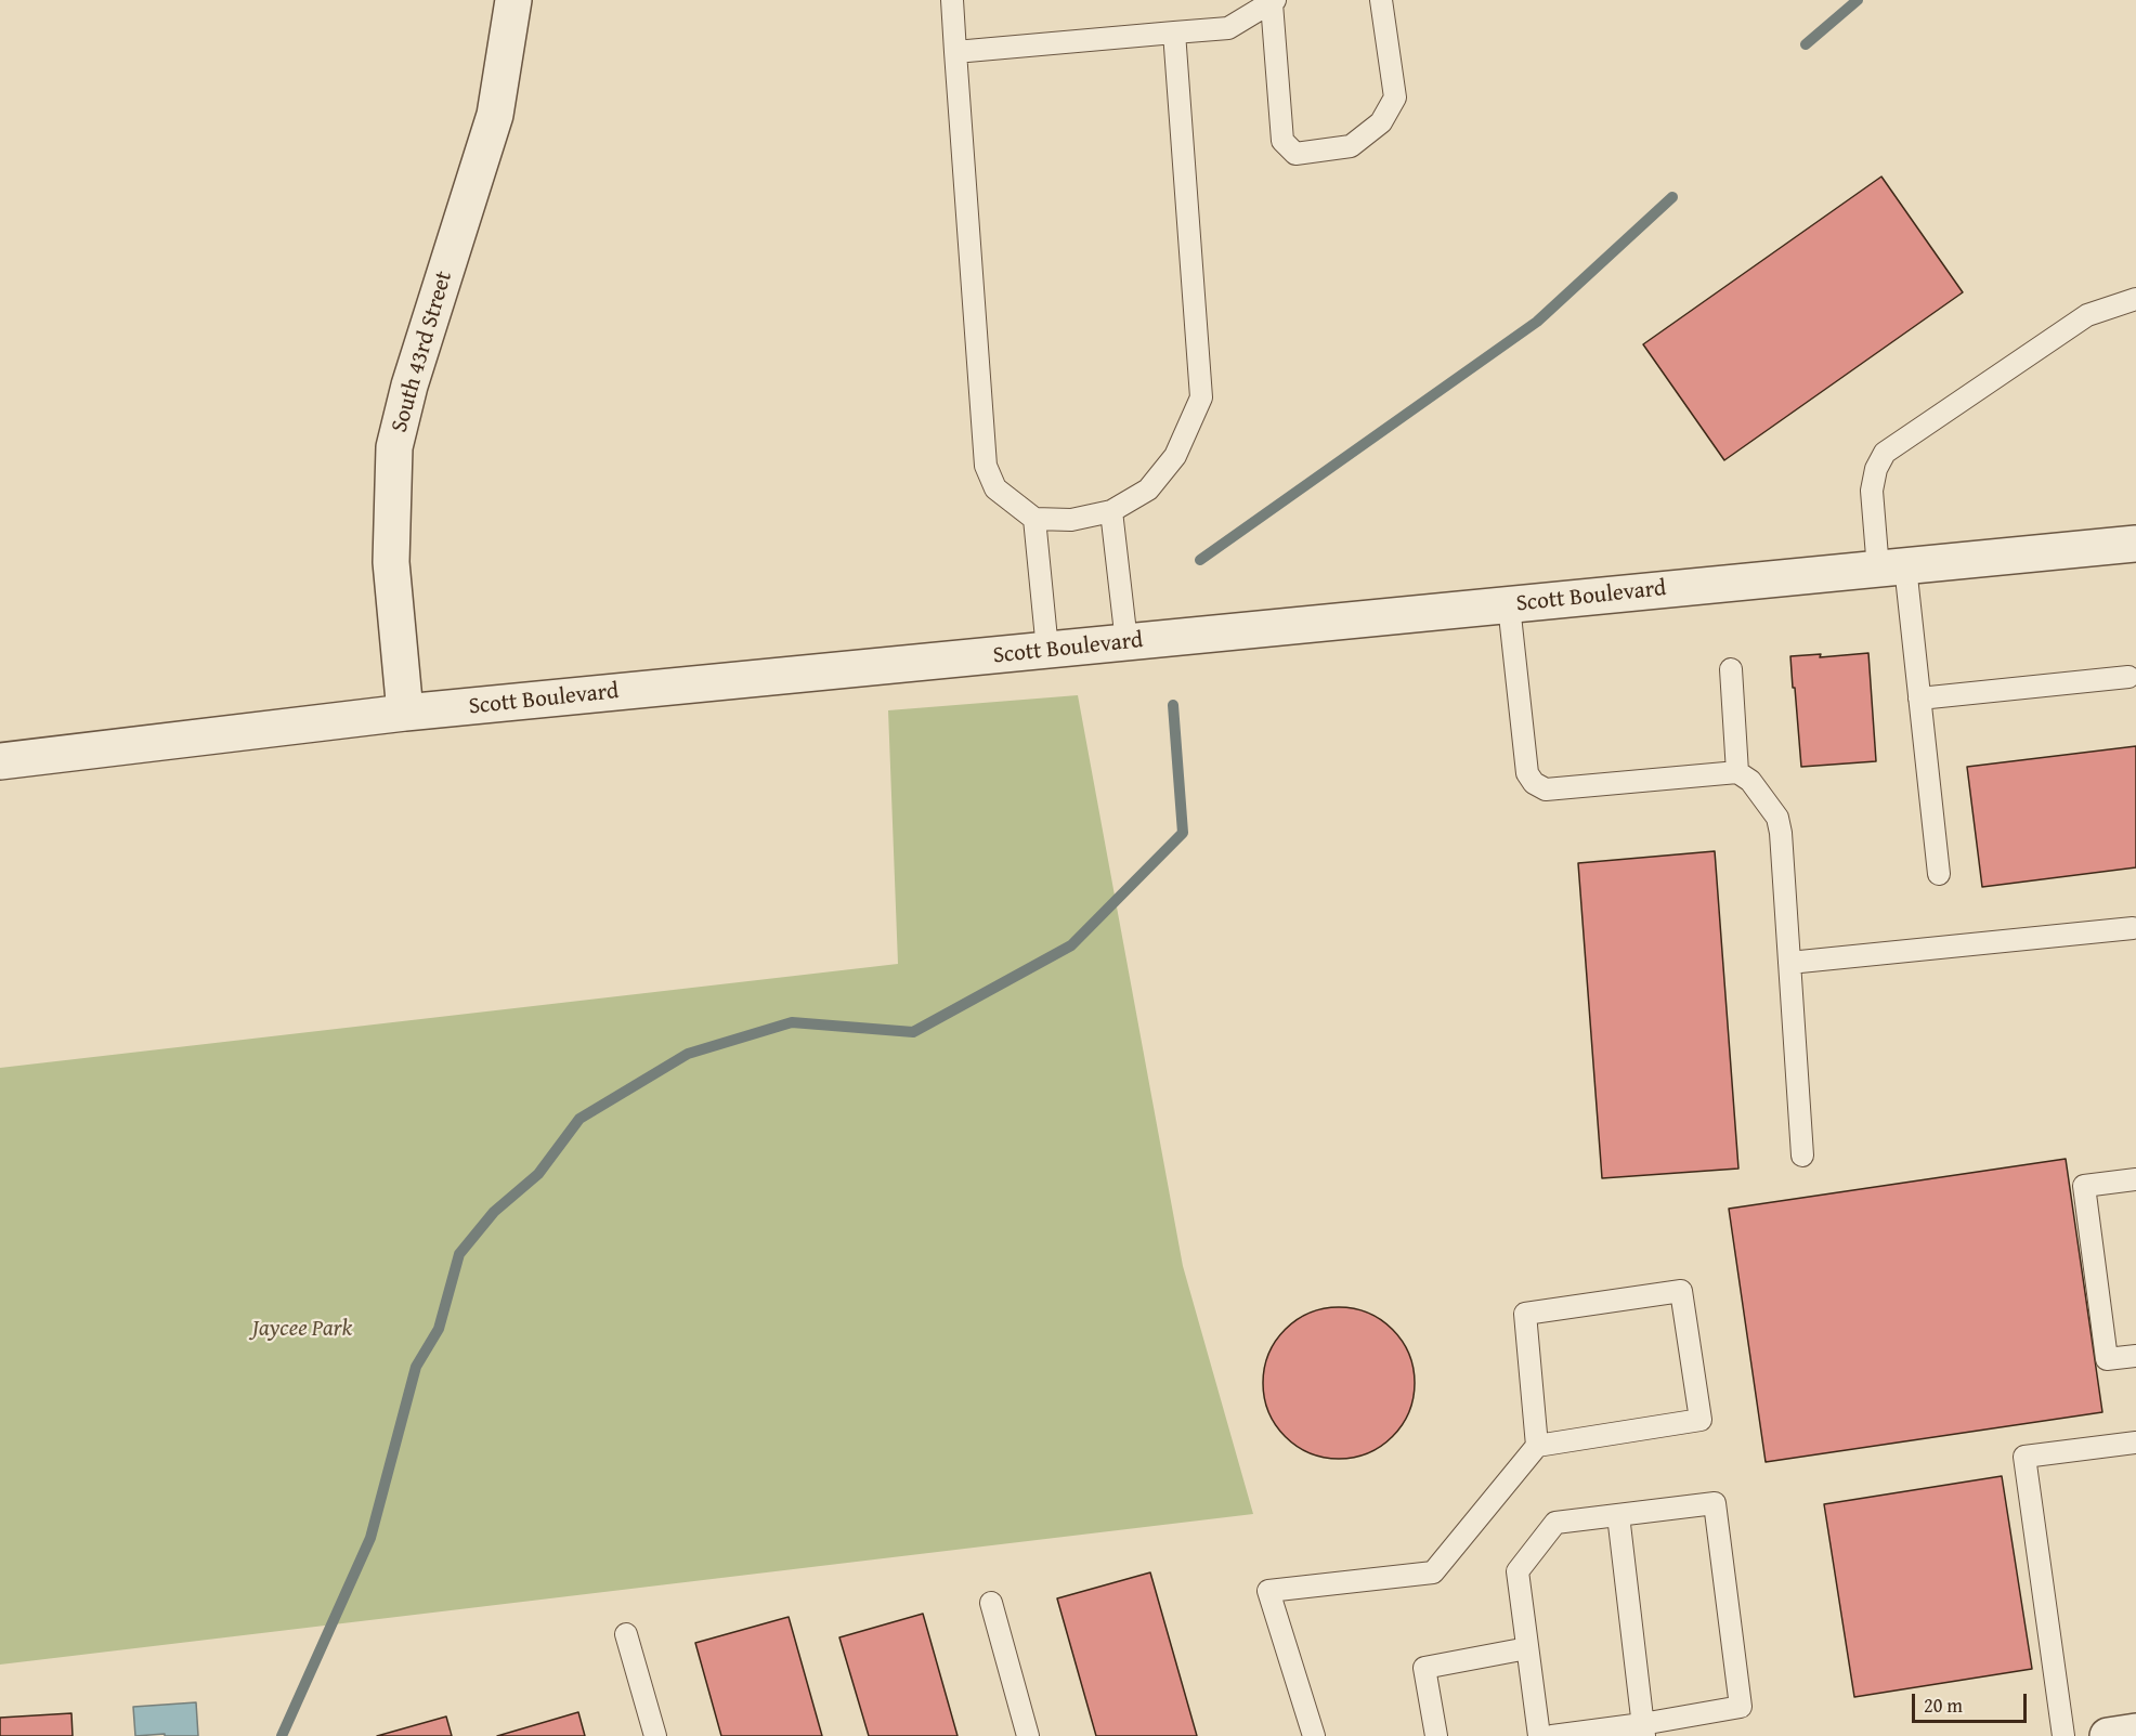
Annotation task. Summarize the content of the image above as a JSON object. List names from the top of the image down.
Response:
{
  "streets": {
    "street": ["South 43rd Street", "Scott Boulevard"]
  },
  "crossings": [
    ["South 43rd Street", "Scott Boulevard"]
  ],
  "parks": ["Jaycee Park"],
  "scale_bar": "20 m"
}
